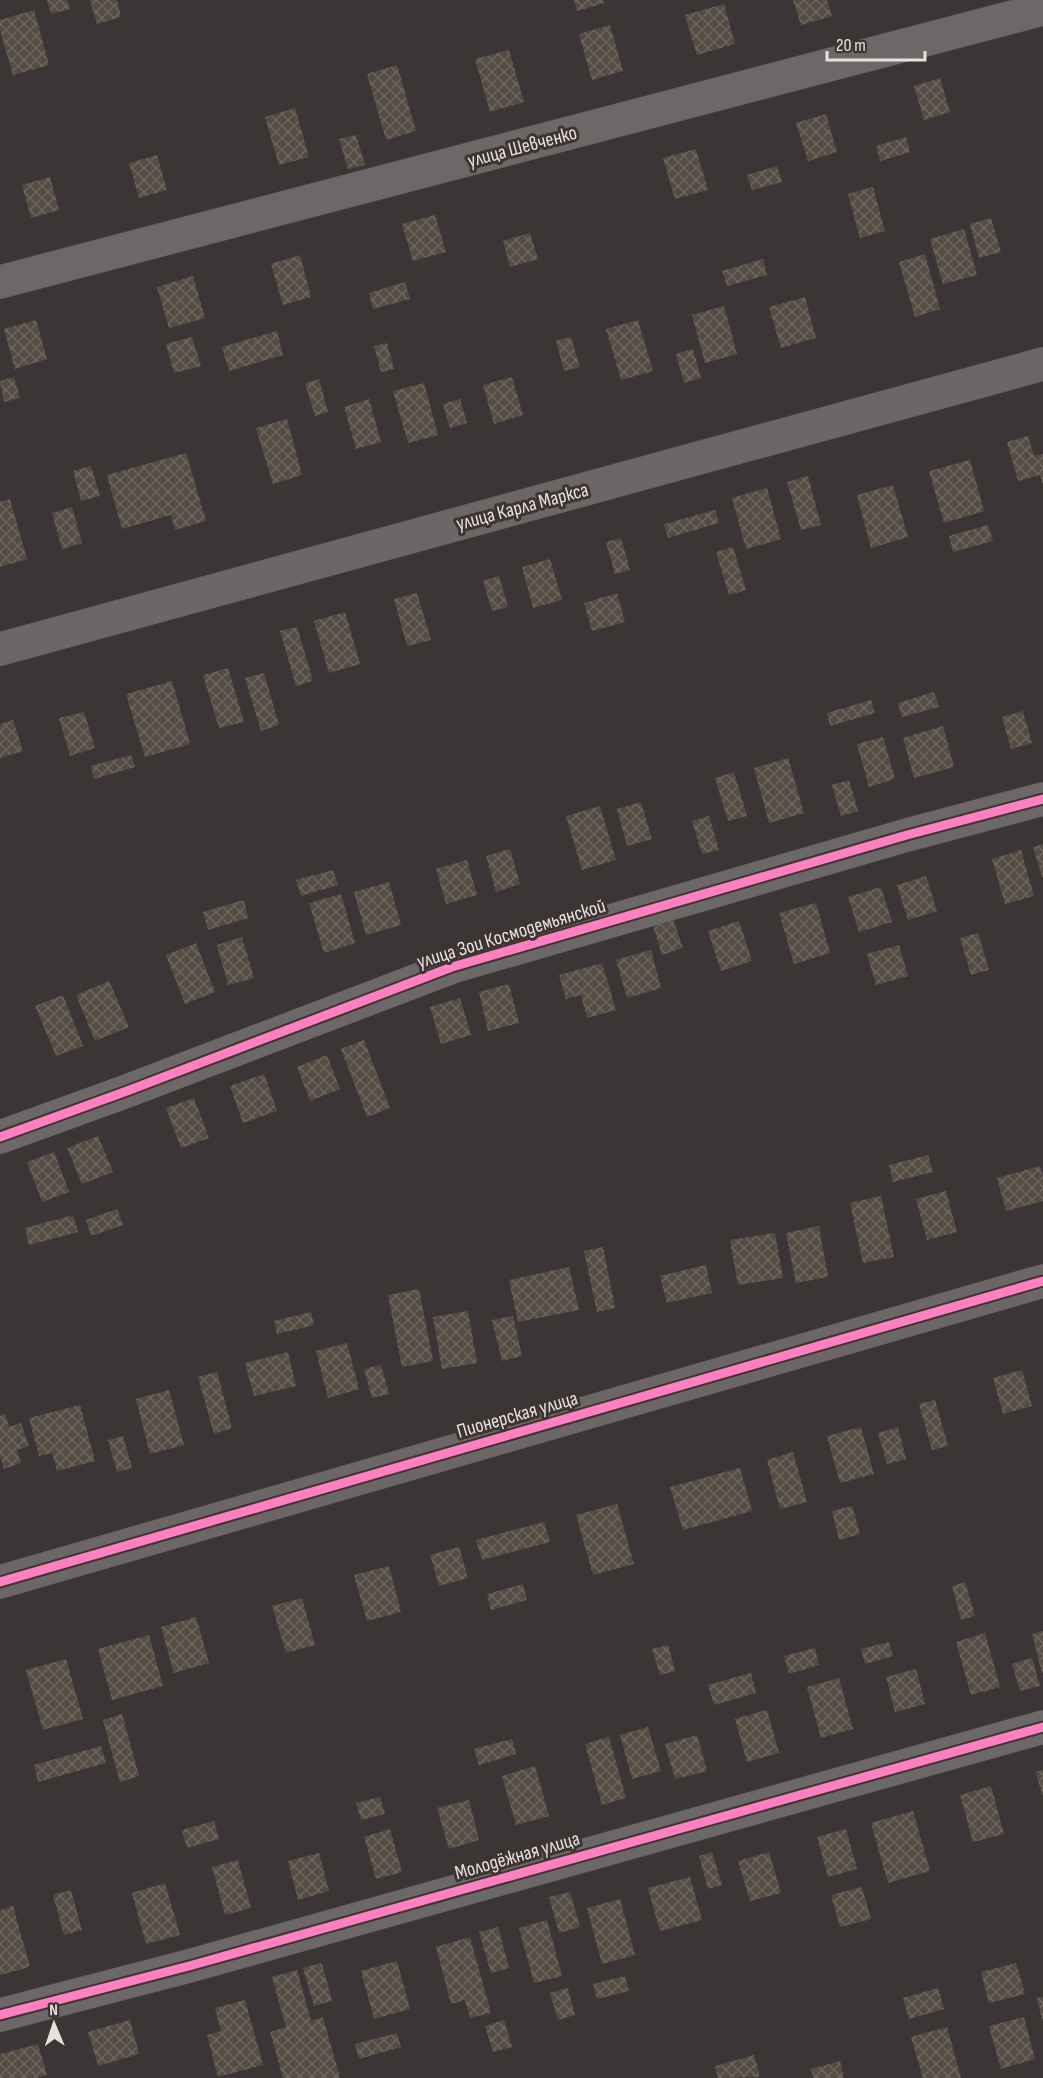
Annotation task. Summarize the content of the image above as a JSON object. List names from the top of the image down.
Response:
{
  "streets": {
    "street": [
      "улица Шевченко",
      "улица Карла Маркса",
      "улица Зои Космодемьянской",
      "Пионерская улица",
      "Молодёжная улица"
    ]
  },
  "scale_bar": "20 m",
  "north": "top"
}
